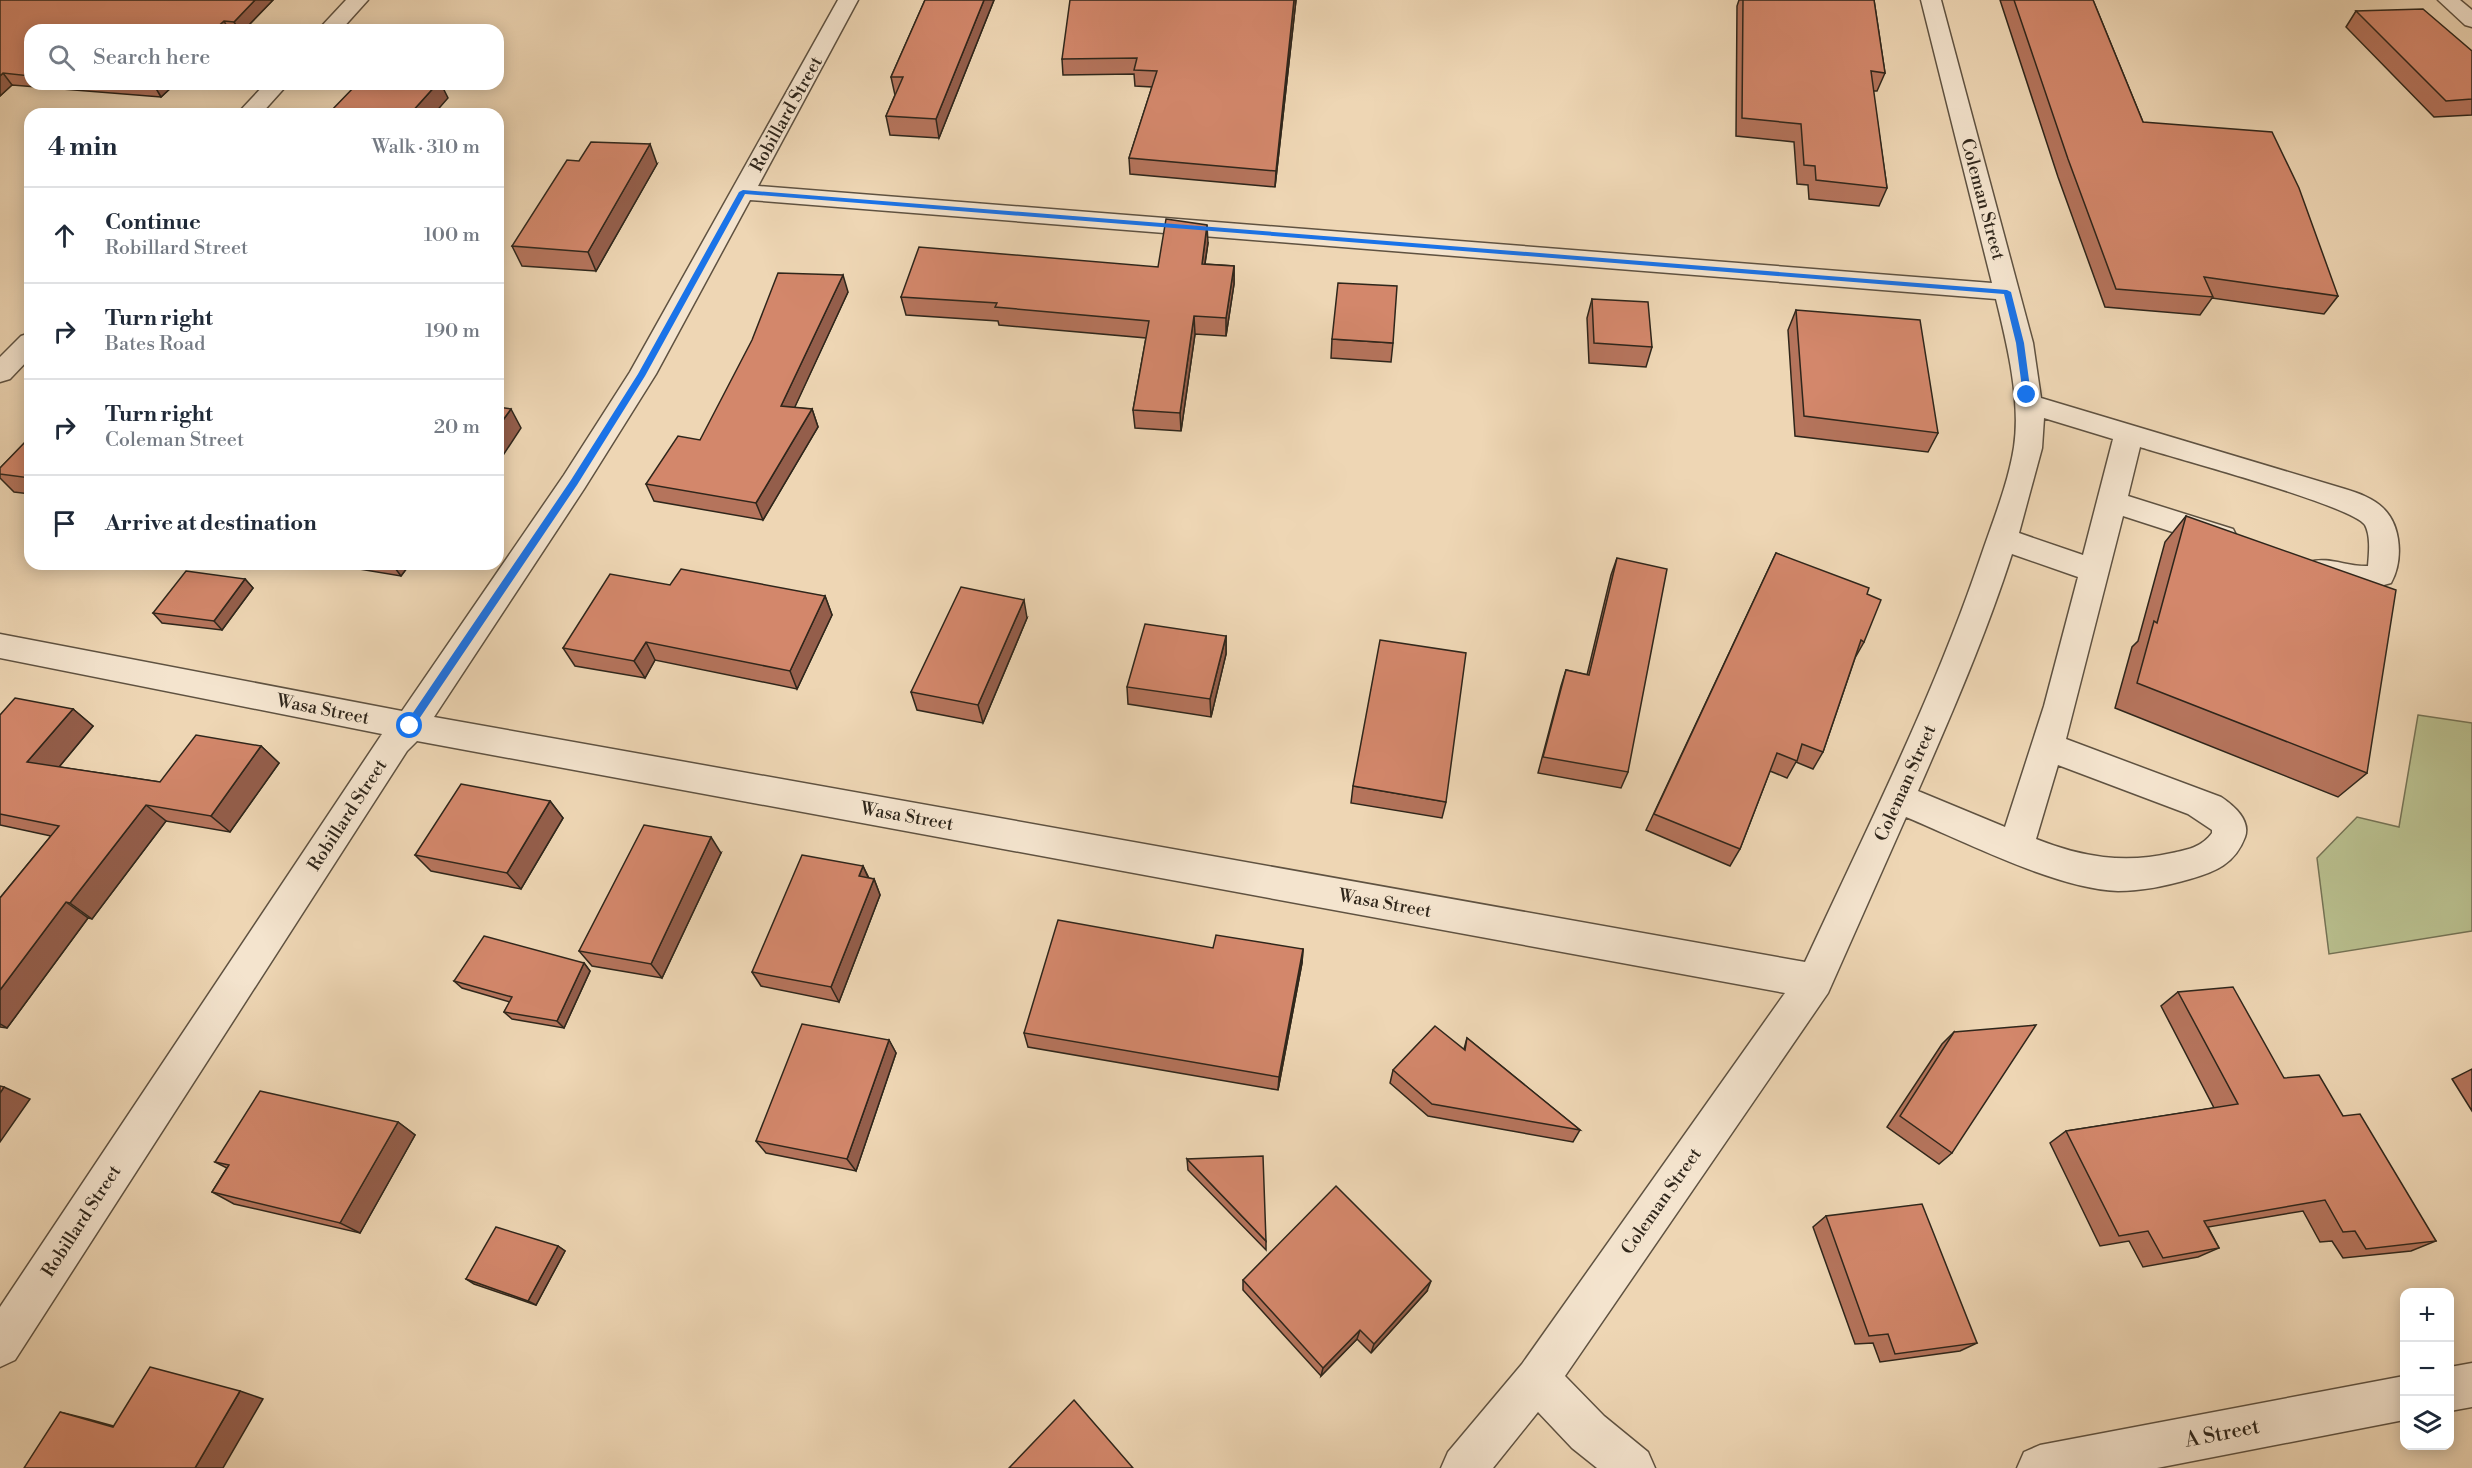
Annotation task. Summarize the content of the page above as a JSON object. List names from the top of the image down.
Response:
{
  "streets": {
    "street": [
      "Robillard Street",
      "Coleman Street",
      "Wasa Street",
      "A Street"
    ]
  },
  "crossings": [
    ["Robillard Street", "Wasa Street"],
    ["Coleman Street", "Wasa Street"]
  ],
  "page": {
    "search": "Search here",
    "heading": ["4 min", "Walk · 310 m"],
    "list": [
      ["Continue", "Robillard Street", "100 m"],
      ["Turn right", "Bates Road", "190 m"],
      ["Turn right", "Coleman Street", "20 m"],
      "Arrive at destination"
    ],
    "map_buttons": ["+", "−"]
  }
}
